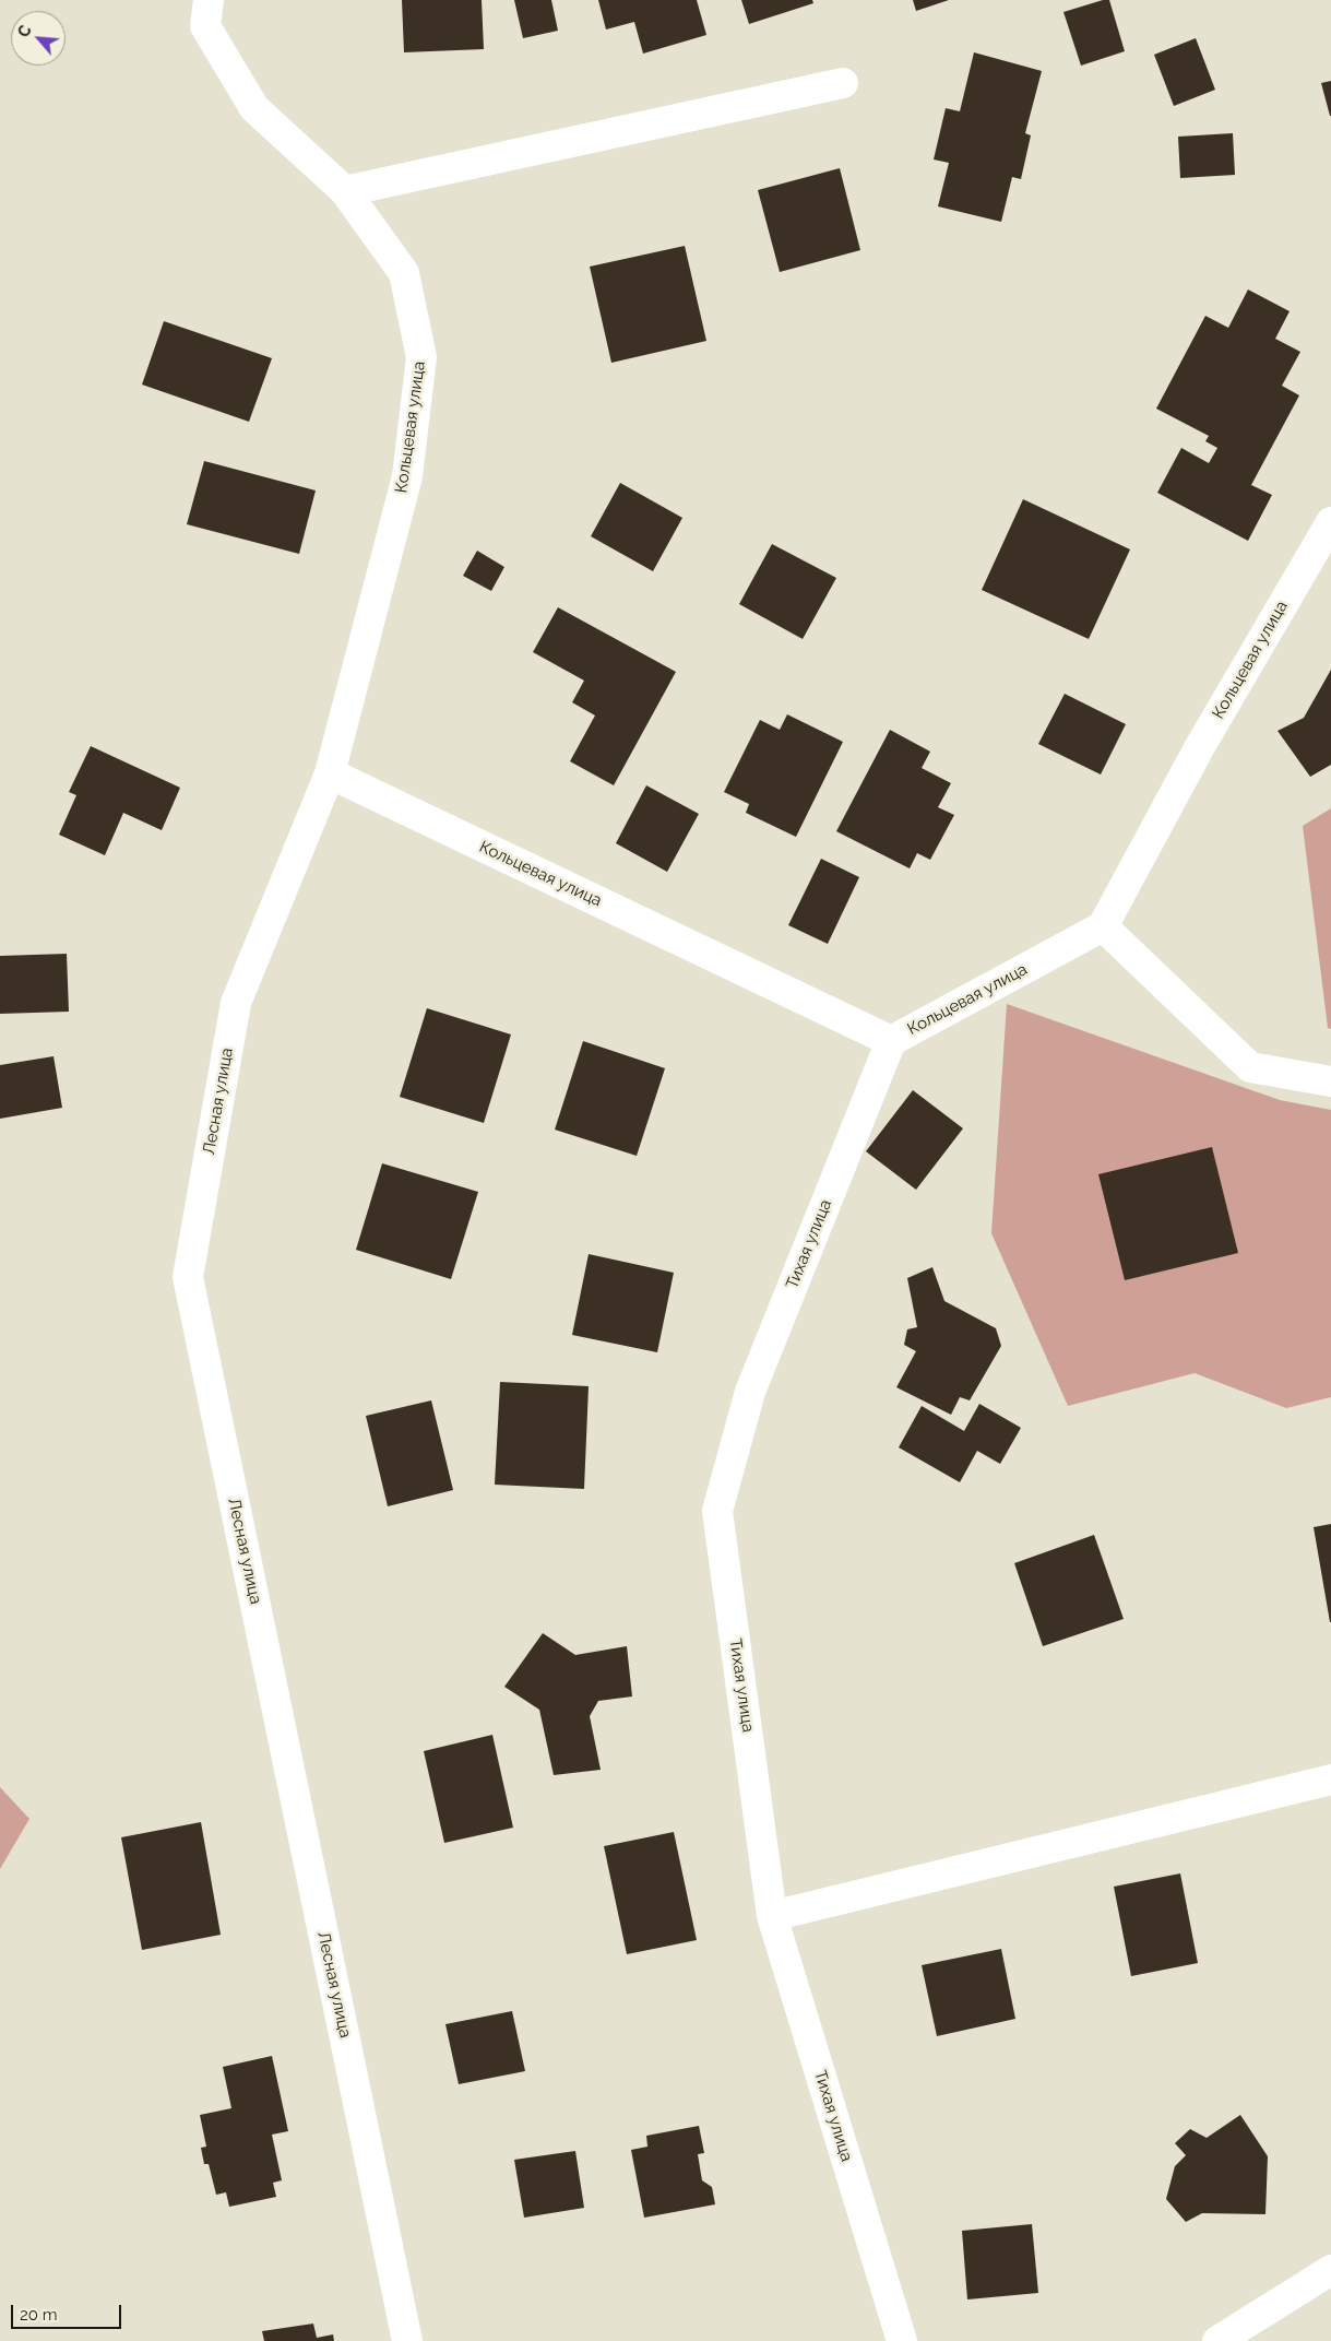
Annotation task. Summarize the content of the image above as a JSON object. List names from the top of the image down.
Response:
{
  "streets": {
    "street": ["Кольцевая улица", "Лесная улица", "Тихая улица"]
  },
  "crossings": [
    ["Кольцевая улица", "Лесная улица"],
    ["Кольцевая улица", "Тихая улица"]
  ],
  "scale_bar": "20 m",
  "north": "top left"
}
